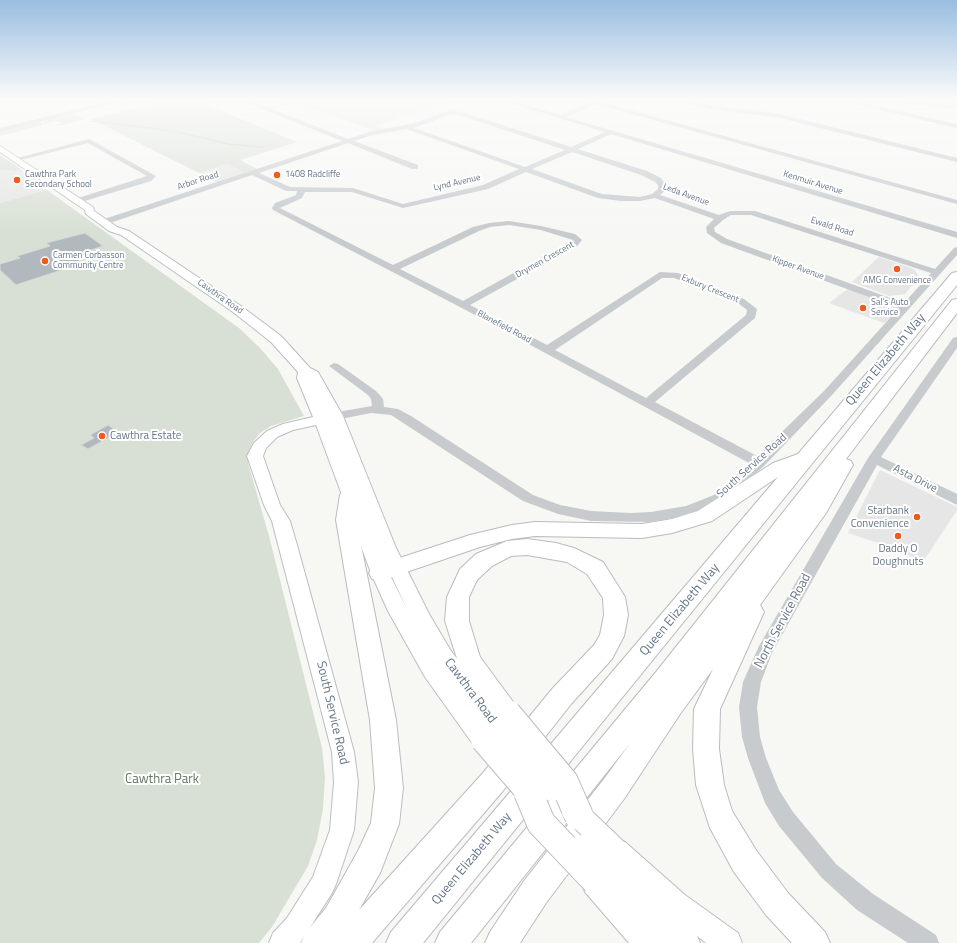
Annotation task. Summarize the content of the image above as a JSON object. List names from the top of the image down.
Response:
{
  "streets": {
    "highway": ["Queen Elizabeth Way"],
    "main road": ["Cawthra Road", "South Service Road"],
    "street": [
      "Arbor Road",
      "Lynd Avenue",
      "Kenmuir Avenue",
      "Leda Avenue",
      "Ewald Road",
      "Drymen Crescent",
      "Kipper Avenue",
      "Exbury Crescent",
      "Blanefield Road",
      "Asta Drive",
      "North Service Road"
    ]
  },
  "crossings": [
    ["Arbor Road", "Cawthra Road"],
    ["Lynd Avenue", "Leda Avenue"],
    ["Lynd Avenue", "Blanefield Road"],
    ["Leda Avenue", "Ewald Road"],
    ["Leda Avenue", "Kipper Avenue"],
    ["Ewald Road", "Kipper Avenue"],
    ["Ewald Road", "South Service Road"],
    ["Drymen Crescent", "Blanefield Road"],
    ["Kipper Avenue", "South Service Road"],
    ["Exbury Crescent", "Blanefield Road"],
    ["Cawthra Road", "South Service Road"],
    ["Blanefield Road", "South Service Road"],
    ["Asta Drive", "North Service Road"]
  ],
  "parks": ["Cawthra Park"],
  "places": [
    "1408 Radcliffe",
    "Cawthra Park Secondary School",
    "Carmen Corbasson Community Centre",
    "AMG Convenience",
    "Sal's Auto Service",
    "Cawthra Estate",
    "Starbank Convenience",
    "Daddy O Doughnuts"
  ]
}
